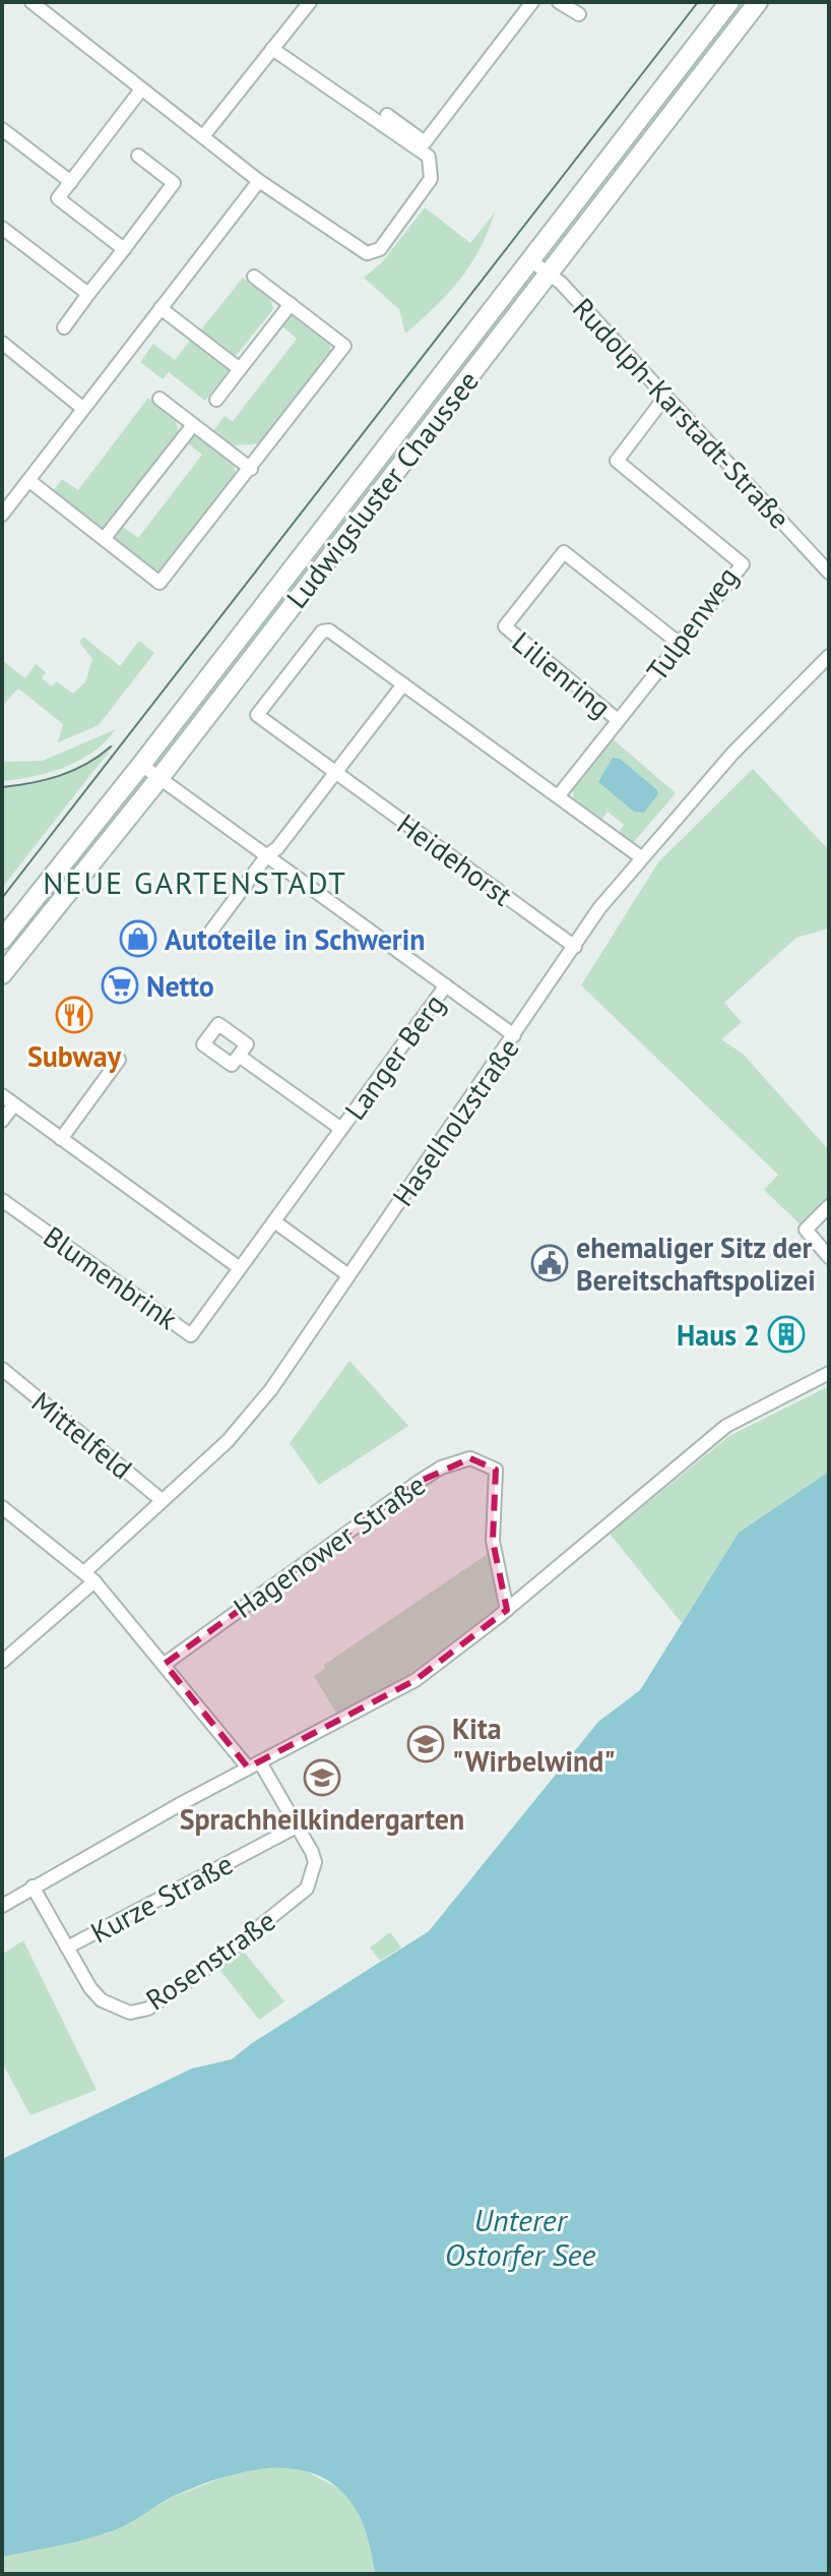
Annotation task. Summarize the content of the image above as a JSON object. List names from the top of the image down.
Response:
{
  "streets": {
    "street": [
      "Rudolph-Karstadt-Straße",
      "Ludwigsluster Chaussee",
      "Tulpenweg",
      "Lilienring",
      "Heidehorst",
      "Langer Berg",
      "Haselholzstraße",
      "Blumenbrink",
      "Mittelfeld",
      "Hagenower Straße",
      "Kurze Straße",
      "Rosenstraße"
    ]
  },
  "crossings": [
    ["Rudolph-Karstadt-Straße", "Ludwigsluster Chaussee"],
    ["Rudolph-Karstadt-Straße", "Tulpenweg"],
    ["Ludwigsluster Chaussee", "Langer Berg"],
    ["Tulpenweg", "Lilienring"],
    ["Tulpenweg", "Heidehorst"],
    ["Heidehorst", "Haselholzstraße"],
    ["Langer Berg", "Haselholzstraße"],
    ["Langer Berg", "Blumenbrink"],
    ["Haselholzstraße", "Mittelfeld"],
    ["Kurze Straße", "Rosenstraße"]
  ],
  "districts": ["NEUE GARTENSTADT"],
  "water": ["Unterer Ostorfer See"],
  "places": {
    "shop": ["Autoteile in Schwerin"],
    "supermarket": ["Netto"],
    "restaurant": ["Subway"],
    "public building": ["ehemaliger Sitz der Bereitschaftspolizei"],
    "building": ["Haus 2"],
    "school or university": ["Kita \"Wirbelwind\"", "Sprachheilkindergarten"]
  }
}
